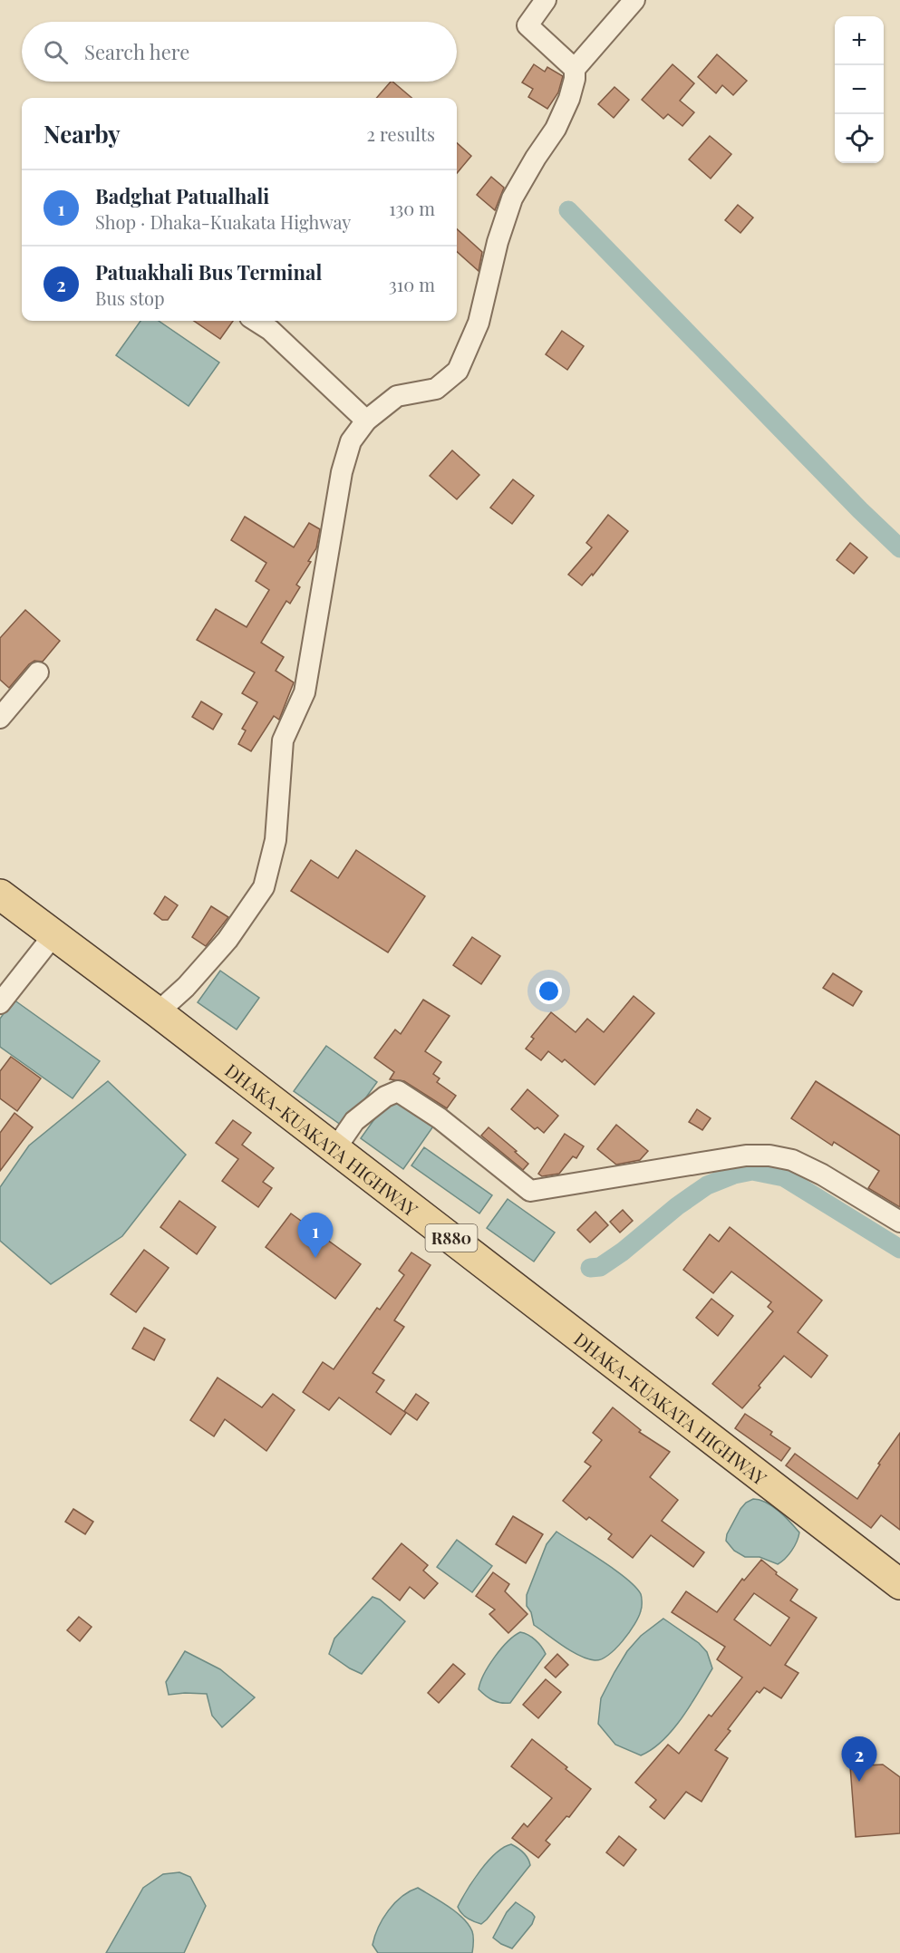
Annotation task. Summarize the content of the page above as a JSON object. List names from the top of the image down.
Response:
{
  "streets": {
    "main road": ["DHAKA-KUAKATA HIGHWAY", "R880"]
  },
  "page": {
    "map_buttons": ["+", "−"],
    "search": "Search here",
    "heading": ["Nearby", "2 results"],
    "list": [
      {
        "mark": "1",
        "name": "Badghat Patualhali",
        "note": "Shop · Dhaka-Kuakata Highway",
        "value": "130 m"
      },
      {
        "mark": "2",
        "name": "Patuakhali Bus Terminal",
        "note": "Bus stop",
        "value": "310 m"
      }
    ],
    "pins": ["1", "2"]
  }
}
